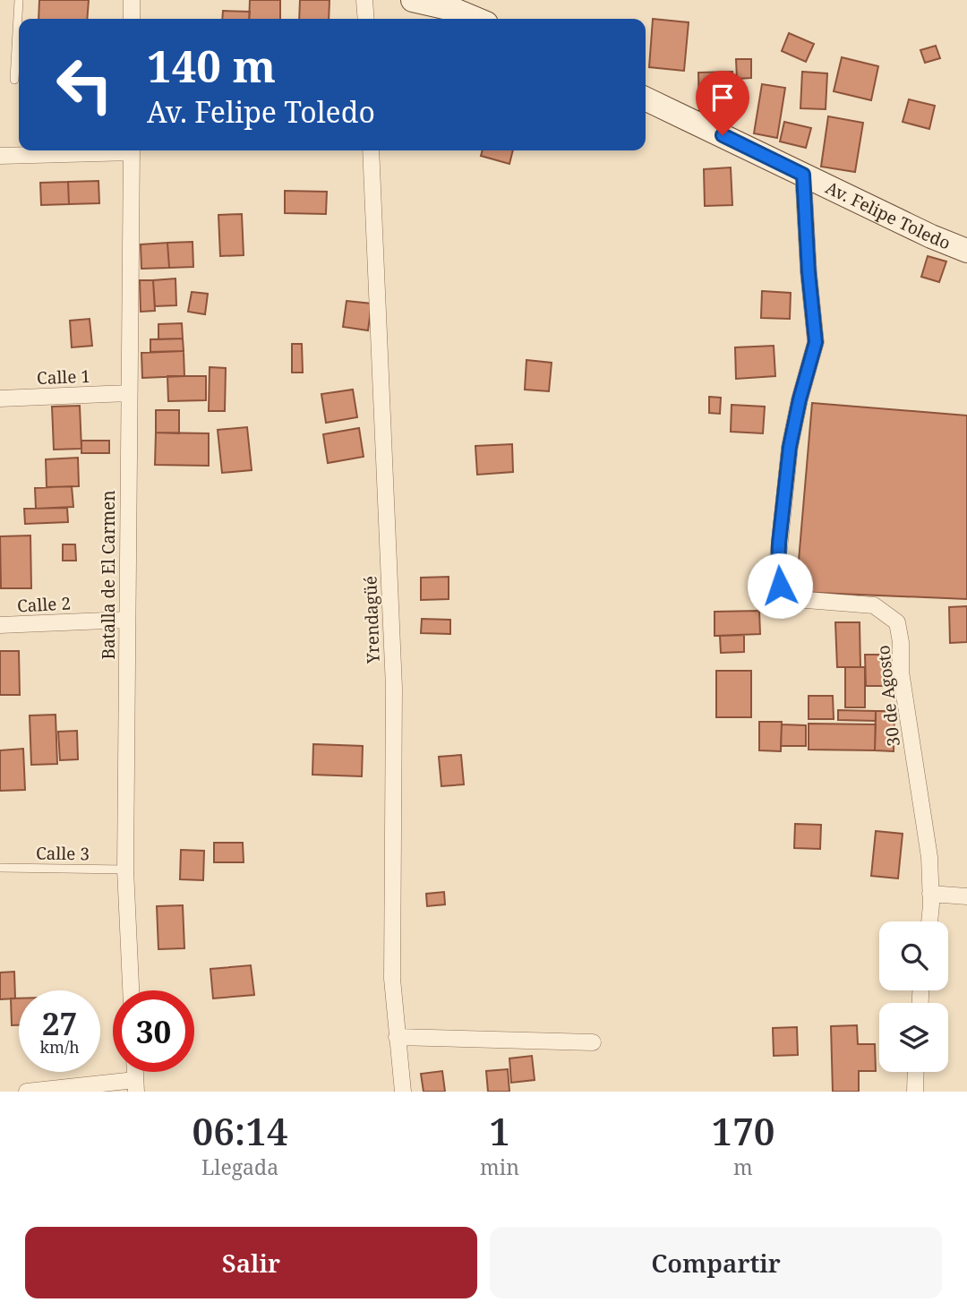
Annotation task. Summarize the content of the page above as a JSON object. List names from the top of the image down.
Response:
{
  "streets": {
    "main road": ["Av. Felipe Toledo"],
    "street": [
      "Calle 1",
      "Batalla de El Carmen",
      "Calle 2",
      "Yrendagüé",
      "30 de Agosto"
    ],
    "lane": ["Calle 3"]
  },
  "crossings": [
    ["Av. Felipe Toledo", "30 de Agosto"],
    ["Calle 1", "Batalla de El Carmen"],
    ["Batalla de El Carmen", "Calle 2"],
    ["Batalla de El Carmen", "Calle 3"]
  ],
  "page": {
    "turn": ["140 m", "Av. Felipe Toledo"],
    "speed": "27 km/h",
    "limit": "30",
    "eta": [
      "06:14",
      "Llegada",
      "1",
      "min",
      "170",
      "m"
    ],
    "buttons": ["Salir", "Compartir"]
  }
}
